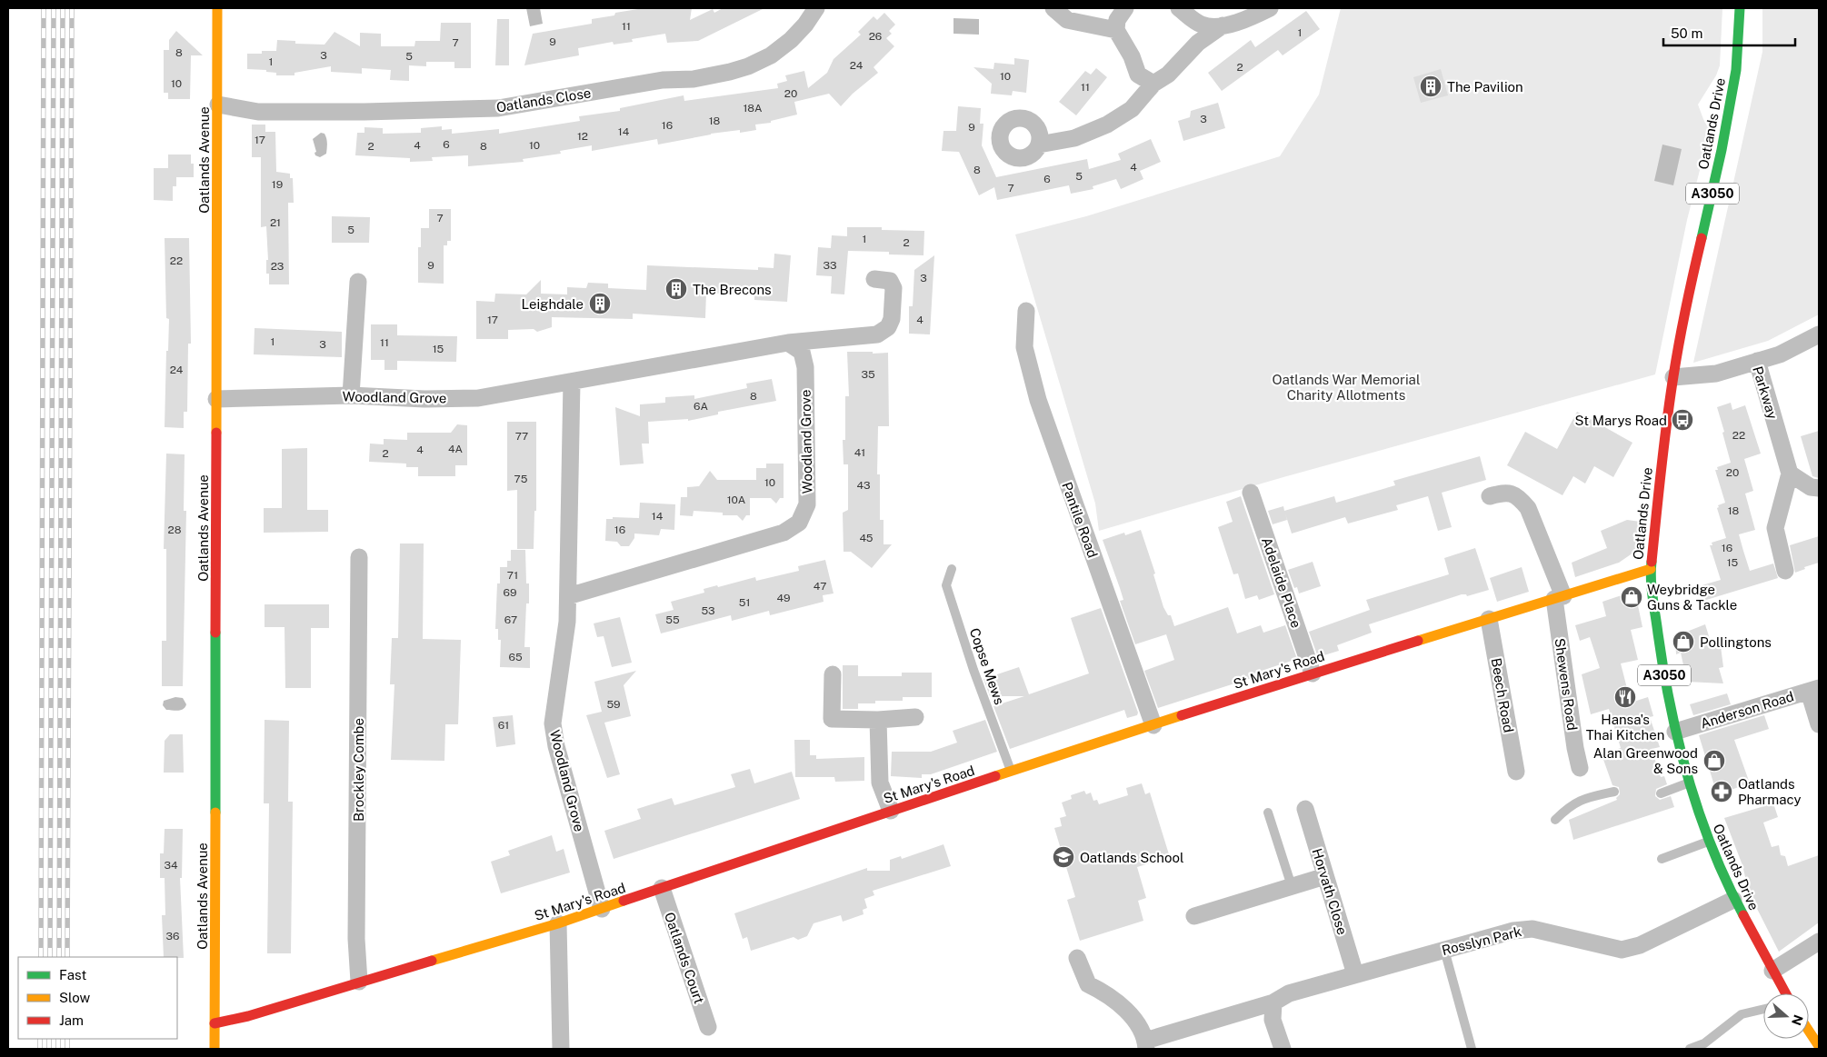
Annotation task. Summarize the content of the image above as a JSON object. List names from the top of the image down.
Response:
{
  "streets": {
    "street": [
      "Oatlands Close",
      "Oatlands Drive",
      "Oatlands Avenue",
      "A3050",
      "Parkway",
      "Woodland Grove",
      "Pantile Road",
      "Adelaide Place",
      "St Mary's Road",
      "Shewens Road",
      "Beech Road",
      "Anderson Road",
      "Brockley Combe",
      "Horvath Close",
      "Rosslyn Park",
      "Oatlands Court"
    ],
    "lane": ["Copse Mews"]
  },
  "crossings": [
    ["Oatlands Close", "Oatlands Avenue"],
    ["Oatlands Drive", "Parkway"],
    ["Oatlands Drive", "St Mary's Road"],
    ["Oatlands Drive", "Anderson Road"],
    ["Oatlands Drive", "Rosslyn Park"],
    ["Oatlands Avenue", "Woodland Grove"],
    ["Oatlands Avenue", "St Mary's Road"],
    ["Woodland Grove", "St Mary's Road"],
    ["Pantile Road", "St Mary's Road"],
    ["Adelaide Place", "St Mary's Road"],
    ["Copse Mews", "St Mary's Road"],
    ["St Mary's Road", "Shewens Road"],
    ["St Mary's Road", "Beech Road"],
    ["St Mary's Road", "Brockley Combe"],
    ["St Mary's Road", "Oatlands Court"],
    ["Horvath Close", "Rosslyn Park"]
  ],
  "parks": ["Oatlands War Memorial Charity Allotments"],
  "places": {
    "building": ["The Pavilion", "The Brecons", "Leighdale"],
    "bus stop": ["St Marys Road"],
    "shop": ["Weybridge Guns & Tackle", "Pollingtons", "Alan Greenwood & Sons"],
    "restaurant": ["Hansa's Thai Kitchen"],
    "pharmacy": ["Oatlands Pharmacy"],
    "school or university": ["Oatlands School"]
  },
  "house_numbers": [
    "11",
    "1",
    "26",
    "9",
    "7",
    "8",
    "3",
    "5",
    "1",
    "24",
    "2",
    "10",
    "10",
    "11",
    "20",
    "18A",
    "3",
    "18",
    "16",
    "9",
    "14",
    "12",
    "17",
    "6",
    "4",
    "10",
    "2",
    "8",
    "4",
    "8",
    "5",
    "6",
    "19",
    "7",
    "7",
    "21",
    "5",
    "1",
    "2",
    "22",
    "9",
    "33",
    "23",
    "3",
    "17",
    "4",
    "1",
    "11",
    "3",
    "15",
    "24",
    "35",
    "8",
    "6A",
    "22",
    "77",
    "4A",
    "4",
    "41",
    "2",
    "20",
    "75",
    "10",
    "43",
    "10A",
    "18",
    "14",
    "28",
    "16",
    "45",
    "16",
    "15",
    "71",
    "47",
    "69",
    "49",
    "51",
    "53",
    "67",
    "55",
    "65",
    "59",
    "61",
    "34",
    "36"
  ],
  "legend": ["Fast", "Slow", "Jam"],
  "scale_bar": "50 m",
  "north": "right"
}
